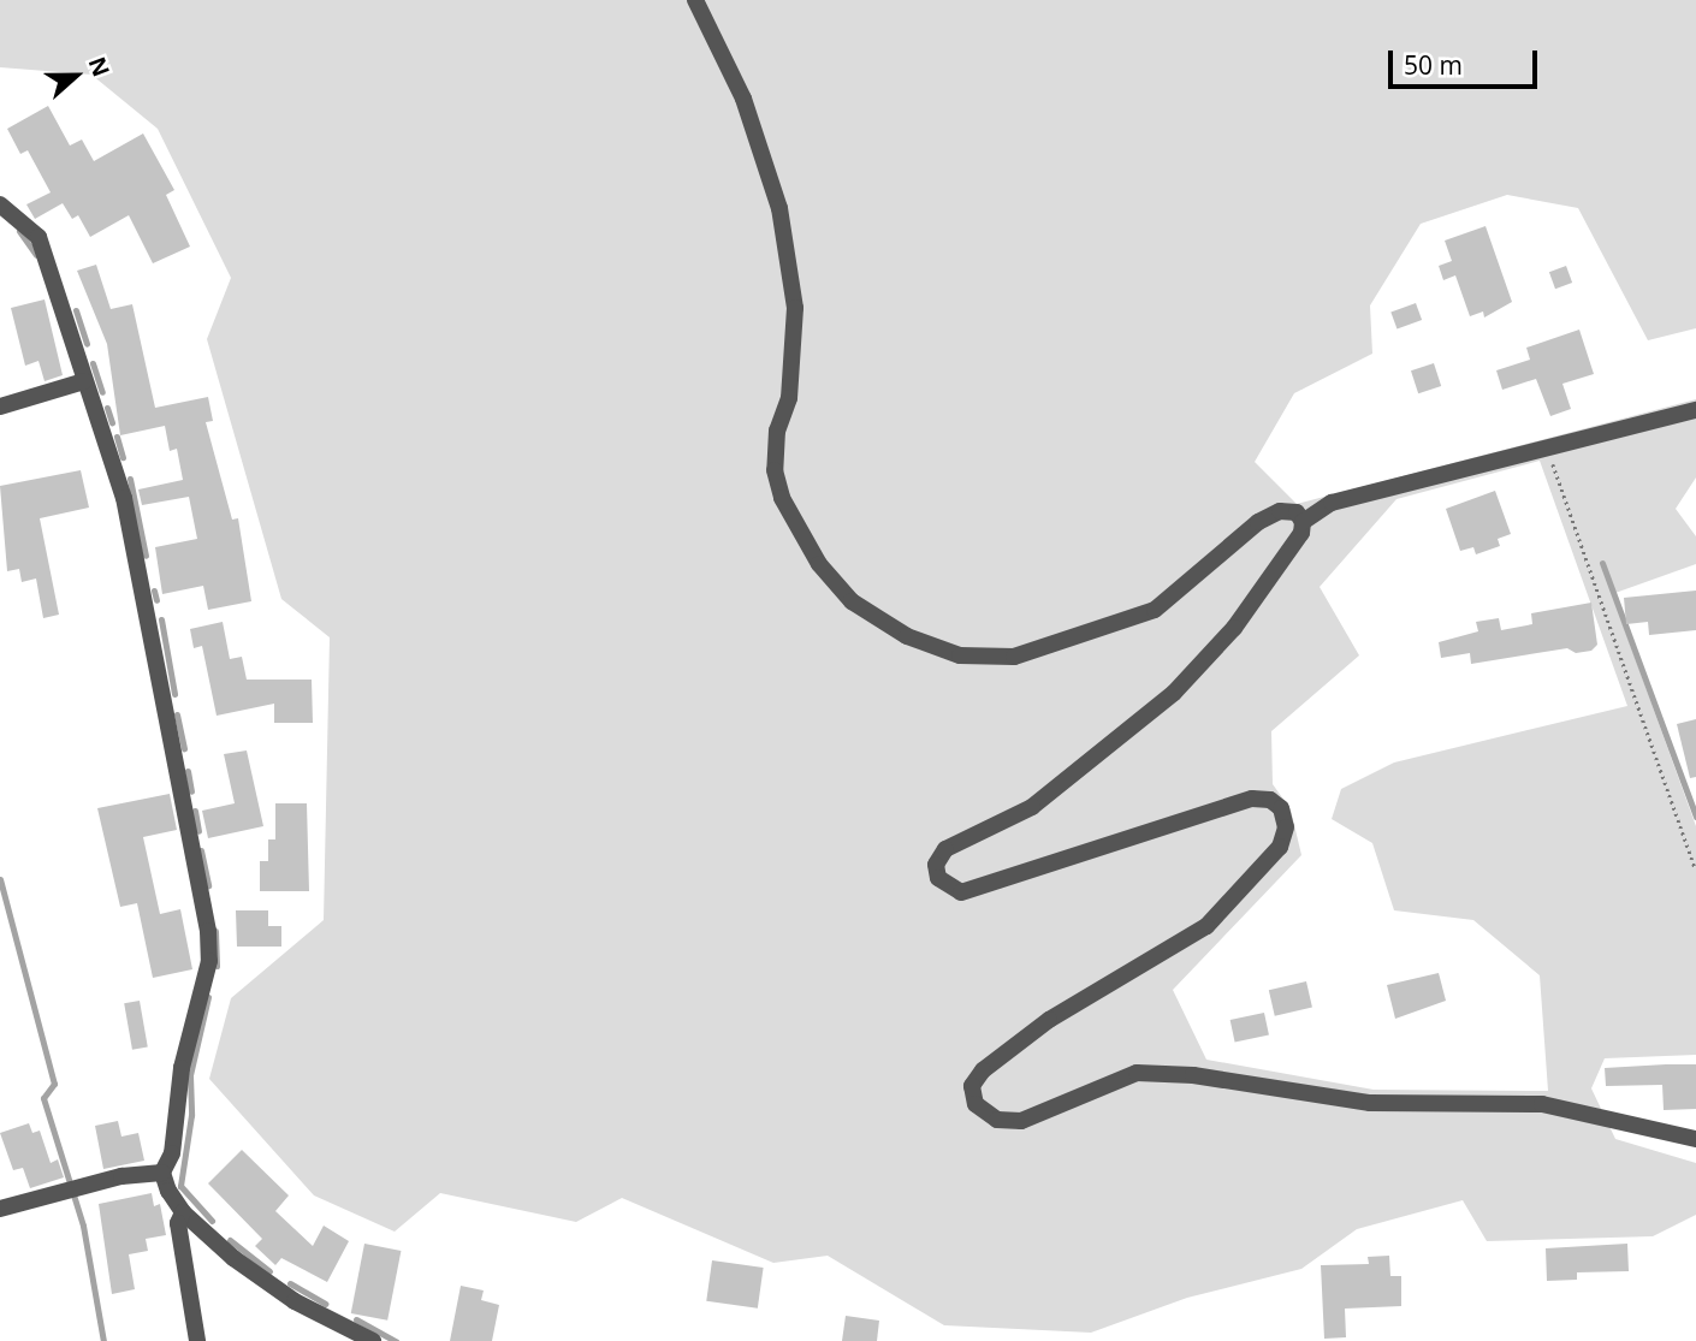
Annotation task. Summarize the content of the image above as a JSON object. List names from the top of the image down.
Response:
{
  "scale_bar": "50 m",
  "north": "right"
}
